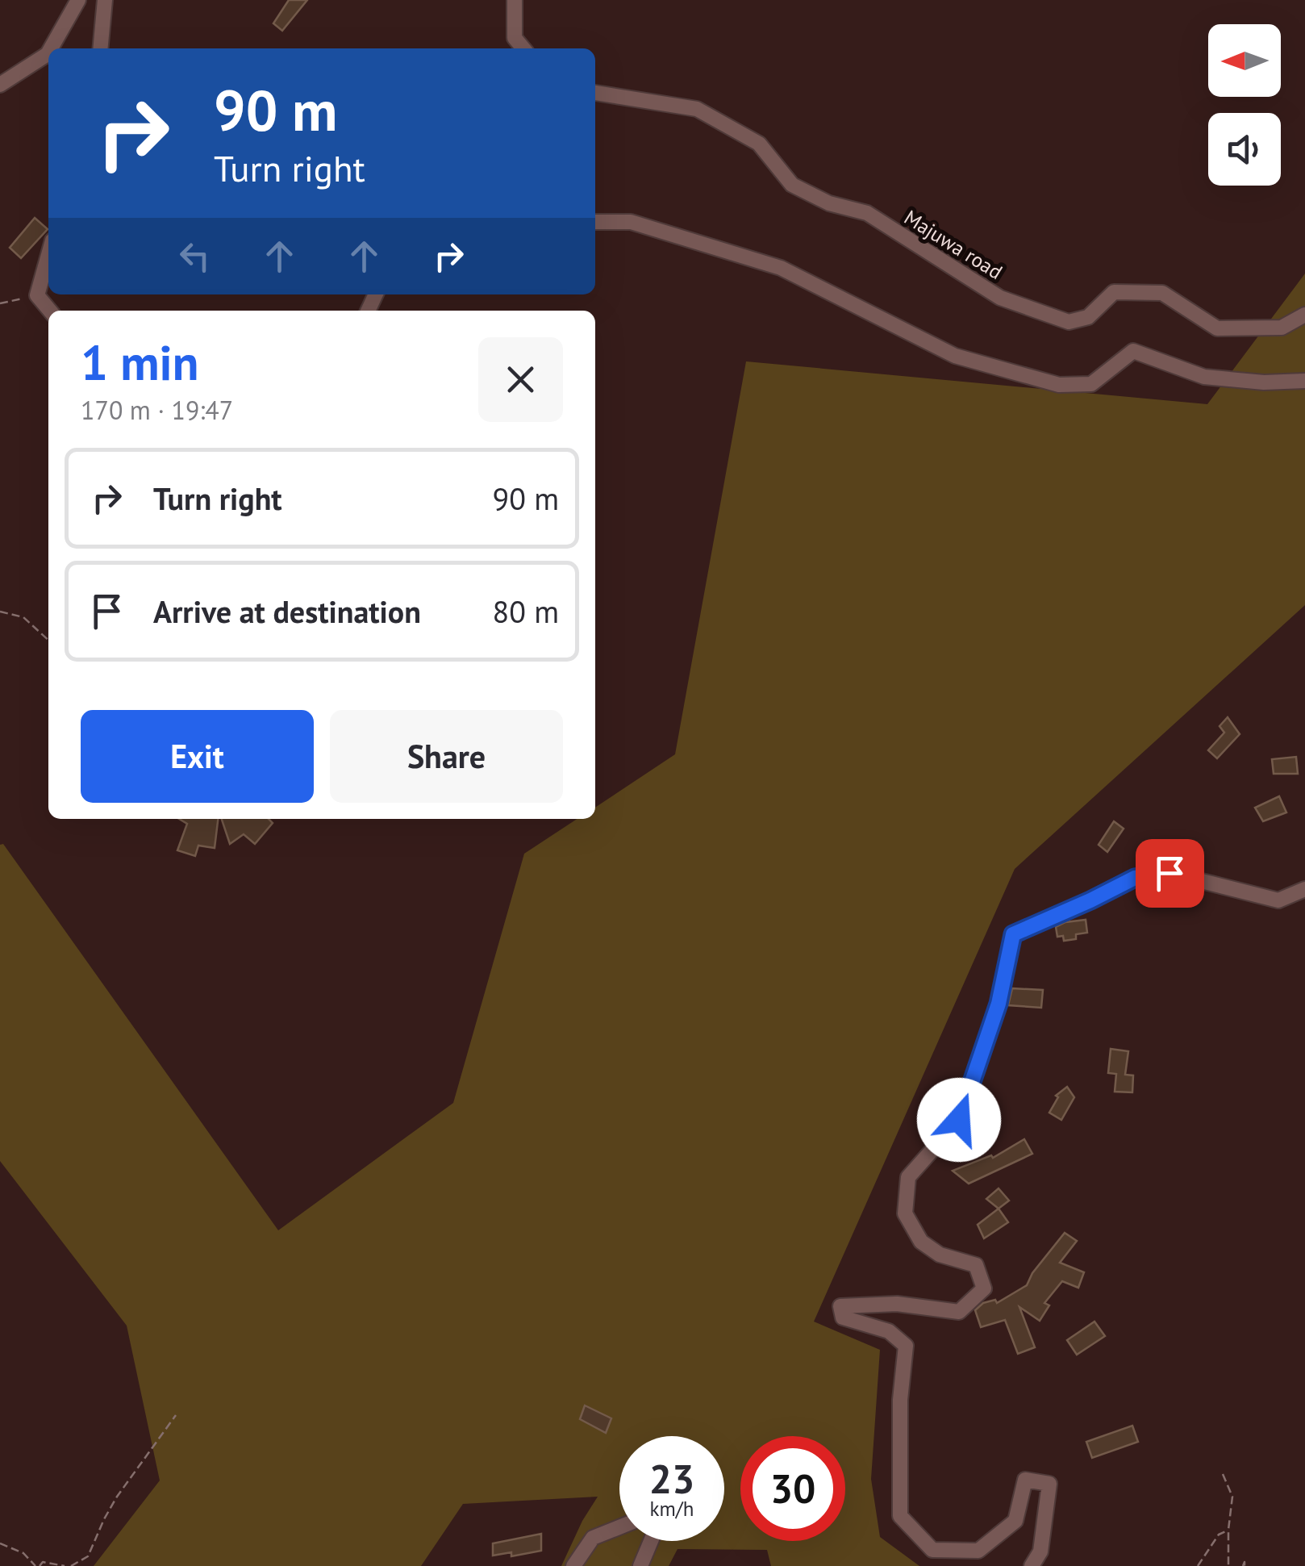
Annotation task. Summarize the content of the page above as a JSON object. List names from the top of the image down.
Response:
{
  "streets": {
    "street": ["Majuwa road"]
  },
  "north": "left",
  "page": {
    "turn": ["90 m", "Turn right"],
    "heading": ["1 min", "170 m · 19:47"],
    "list": [
      {
        "name": "Turn right",
        "value": "90 m"
      },
      {
        "name": "Arrive at destination",
        "value": "80 m"
      }
    ],
    "buttons": ["Exit", "Share"],
    "speed": "23 km/h",
    "limit": "30"
  }
}
